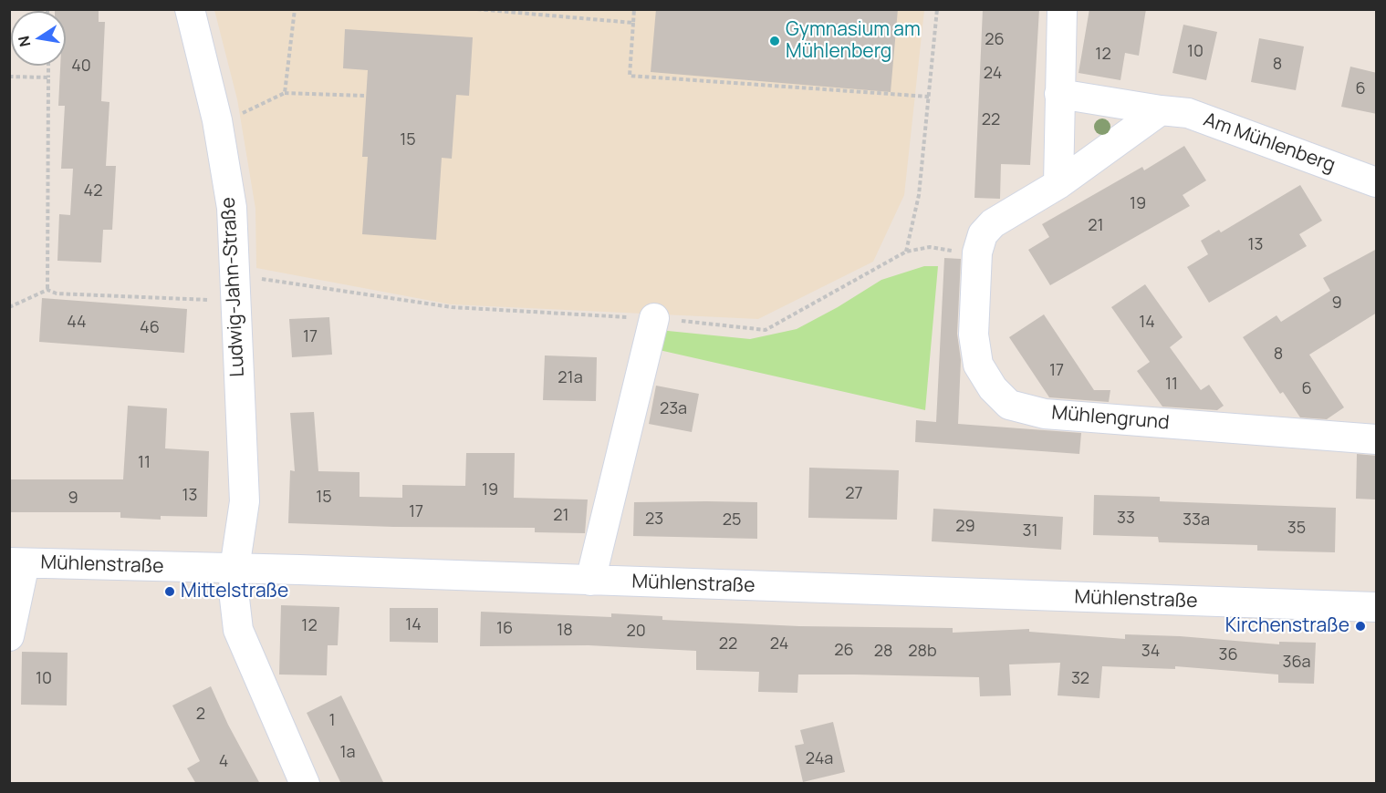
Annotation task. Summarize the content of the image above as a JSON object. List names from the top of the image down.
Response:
{
  "streets": {
    "street": [
      "Am Mühlenberg",
      "Ludwig-Jahn-Straße",
      "Mühlengrund",
      "Mühlenstraße"
    ]
  },
  "crossings": [
    ["Ludwig-Jahn-Straße", "Mühlenstraße"]
  ],
  "places": ["Gymnasium am Mühlenberg", "Mittelstraße", "Kirchenstraße"],
  "house_numbers": [
    "26",
    "10",
    "12",
    "8",
    "40",
    "24",
    "6",
    "22",
    "15",
    "42",
    "19",
    "21",
    "13",
    "9",
    "44",
    "14",
    "46",
    "17",
    "8",
    "17",
    "21a",
    "11",
    "6",
    "23a",
    "11",
    "19",
    "27",
    "13",
    "15",
    "9",
    "17",
    "21",
    "33",
    "23",
    "25",
    "33a",
    "29",
    "35",
    "31",
    "14",
    "12",
    "16",
    "18",
    "20",
    "22",
    "24",
    "26",
    "28",
    "28b",
    "34",
    "36",
    "36a",
    "10",
    "32",
    "2",
    "1",
    "1a",
    "24a",
    "4"
  ],
  "north": "left"
}
